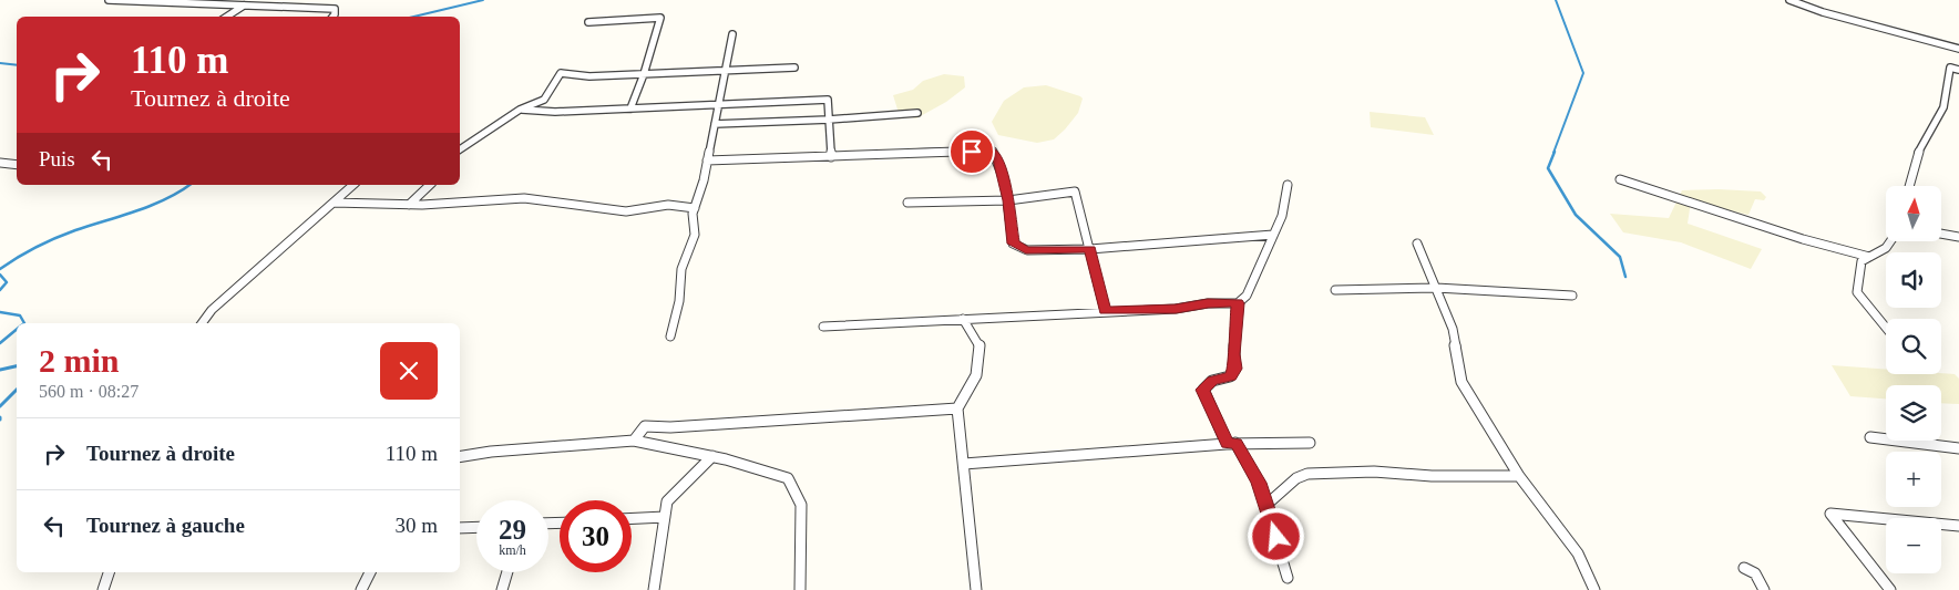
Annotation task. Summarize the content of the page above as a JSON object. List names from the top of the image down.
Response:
{
  "north": "top",
  "page": {
    "turn": ["110 m", "Tournez à droite"],
    "then": "Puis",
    "map_buttons": ["+", "−"],
    "heading": ["2 min", "560 m · 08:27"],
    "list": [
      {
        "name": "Tournez à droite",
        "value": "110 m"
      },
      {
        "name": "Tournez à gauche",
        "value": "30 m"
      }
    ],
    "speed": "29 km/h",
    "limit": "30"
  }
}
